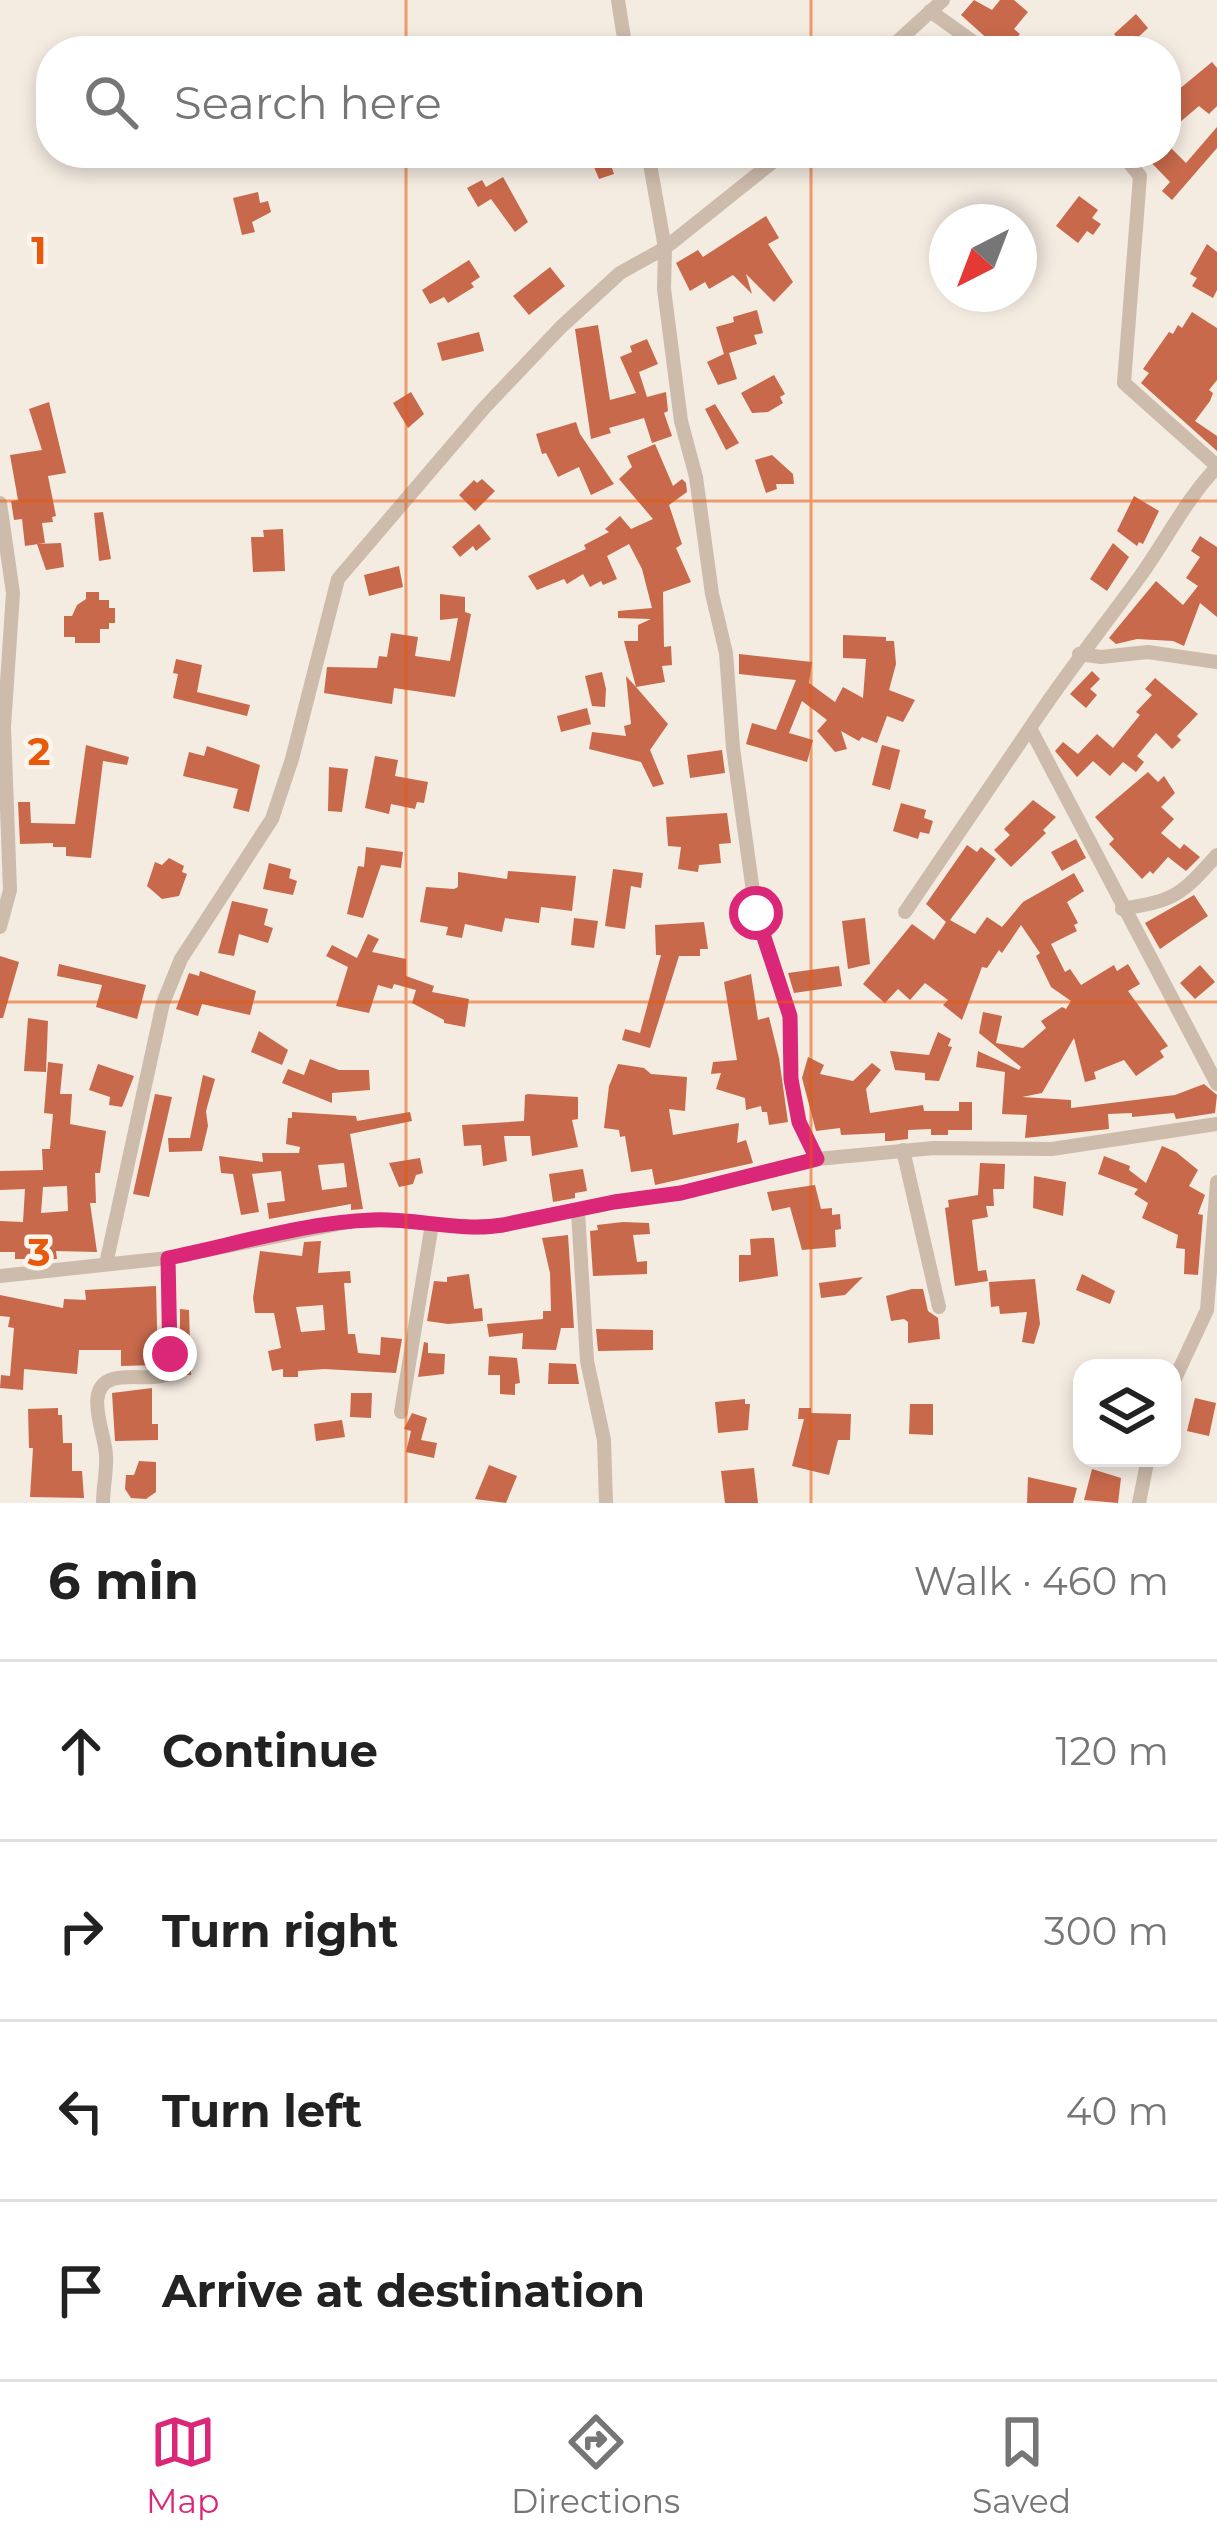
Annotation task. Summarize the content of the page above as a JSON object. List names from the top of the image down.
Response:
{
  "north": "bottom left",
  "page": {
    "search": "Search here",
    "heading": ["6 min", "Walk · 460 m"],
    "list": [
      ["Continue", "120 m"],
      ["Turn right", "300 m"],
      ["Turn left", "40 m"],
      "Arrive at destination"
    ],
    "nav": ["Map", "Directions", "Saved"]
  },
  "grid": {
    "rows": ["1", "2", "3"]
  }
}
